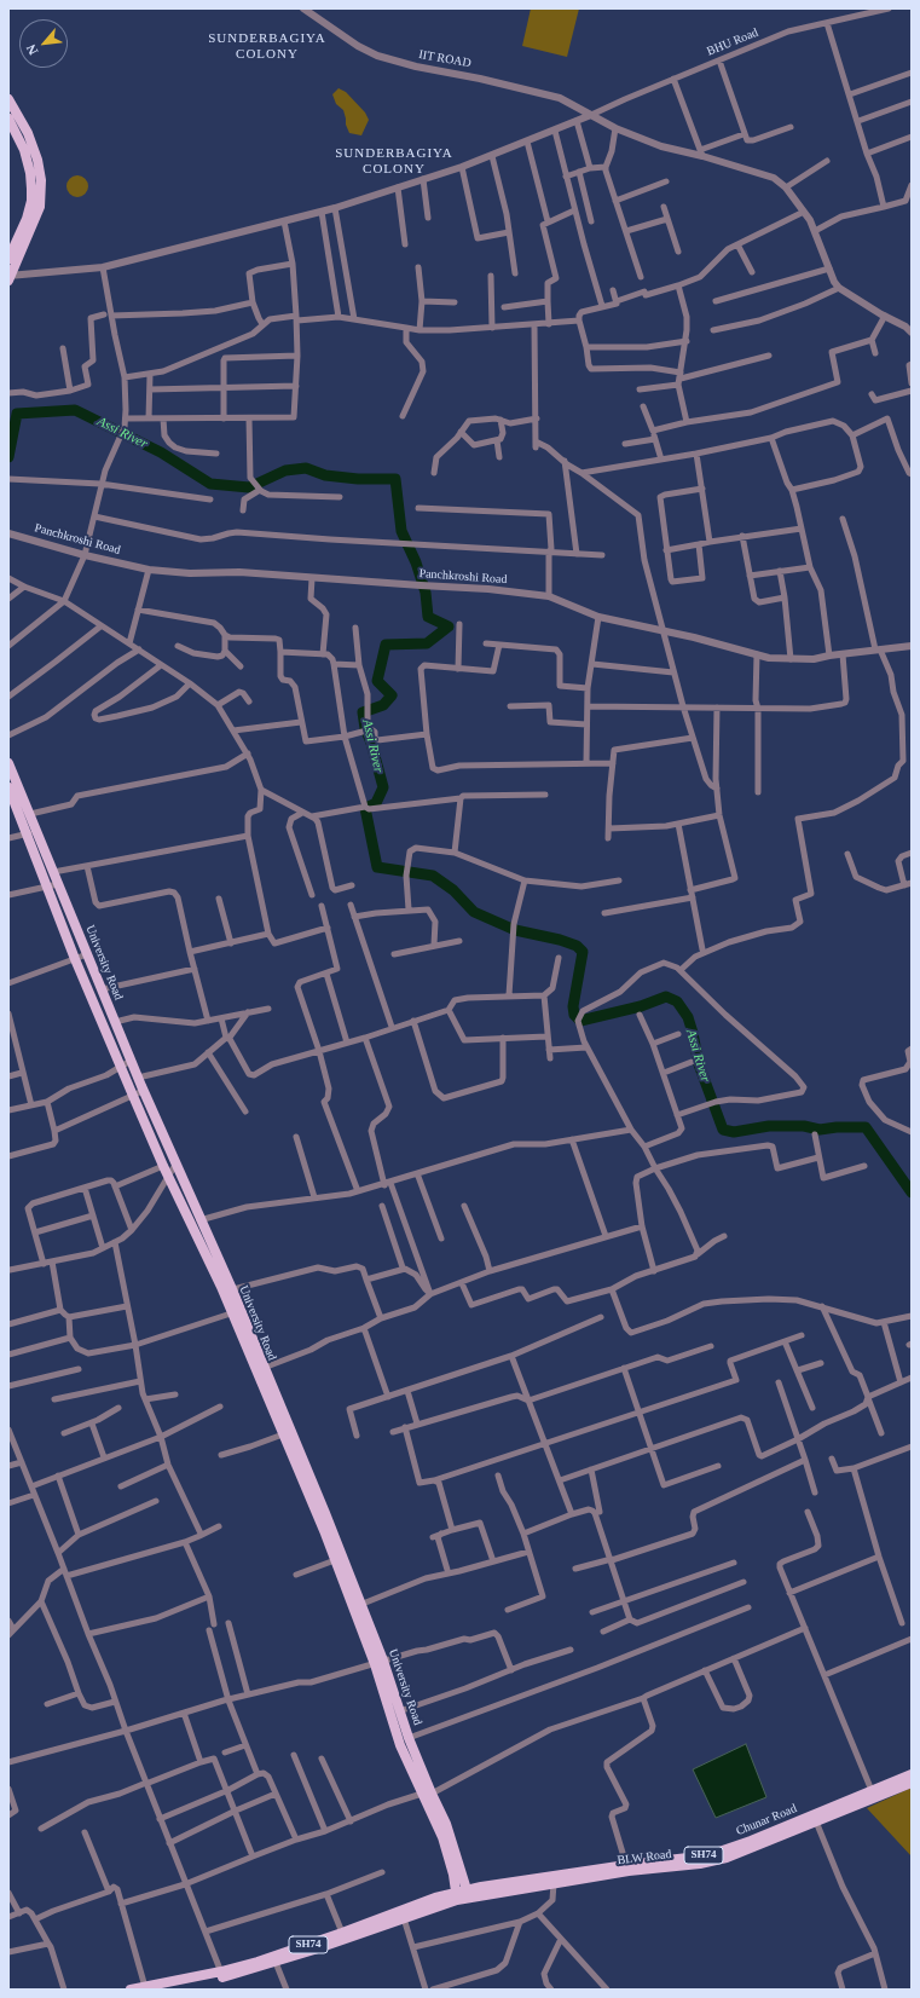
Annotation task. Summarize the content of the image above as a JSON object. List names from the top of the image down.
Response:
{
  "streets": {
    "main road": [
      "University Road",
      "Chunar Road",
      "SH74",
      "BLW Road"
    ],
    "street": ["BHU Road", "IIT ROAD", "Panchkroshi Road"]
  },
  "crossings": [
    ["BHU Road", "IIT ROAD"],
    ["University Road", "SH74"],
    ["Chunar Road", "SH74"],
    ["Chunar Road", "BLW Road"],
    ["SH74", "BLW Road"]
  ],
  "districts": ["SUNDERBAGIYA COLONY", "SUNDERBAGIYA COLONY"],
  "water": ["Assi River"],
  "north": "bottom left"
}
